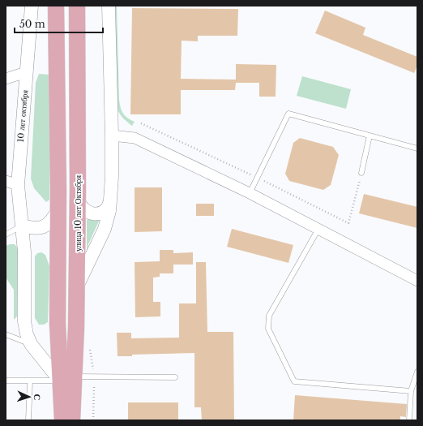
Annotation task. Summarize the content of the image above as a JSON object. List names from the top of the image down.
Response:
{
  "streets": {
    "main road": ["улица 10 лет Октября"],
    "street": ["10 лет октября"]
  },
  "scale_bar": "50 m",
  "north": "right"
}
